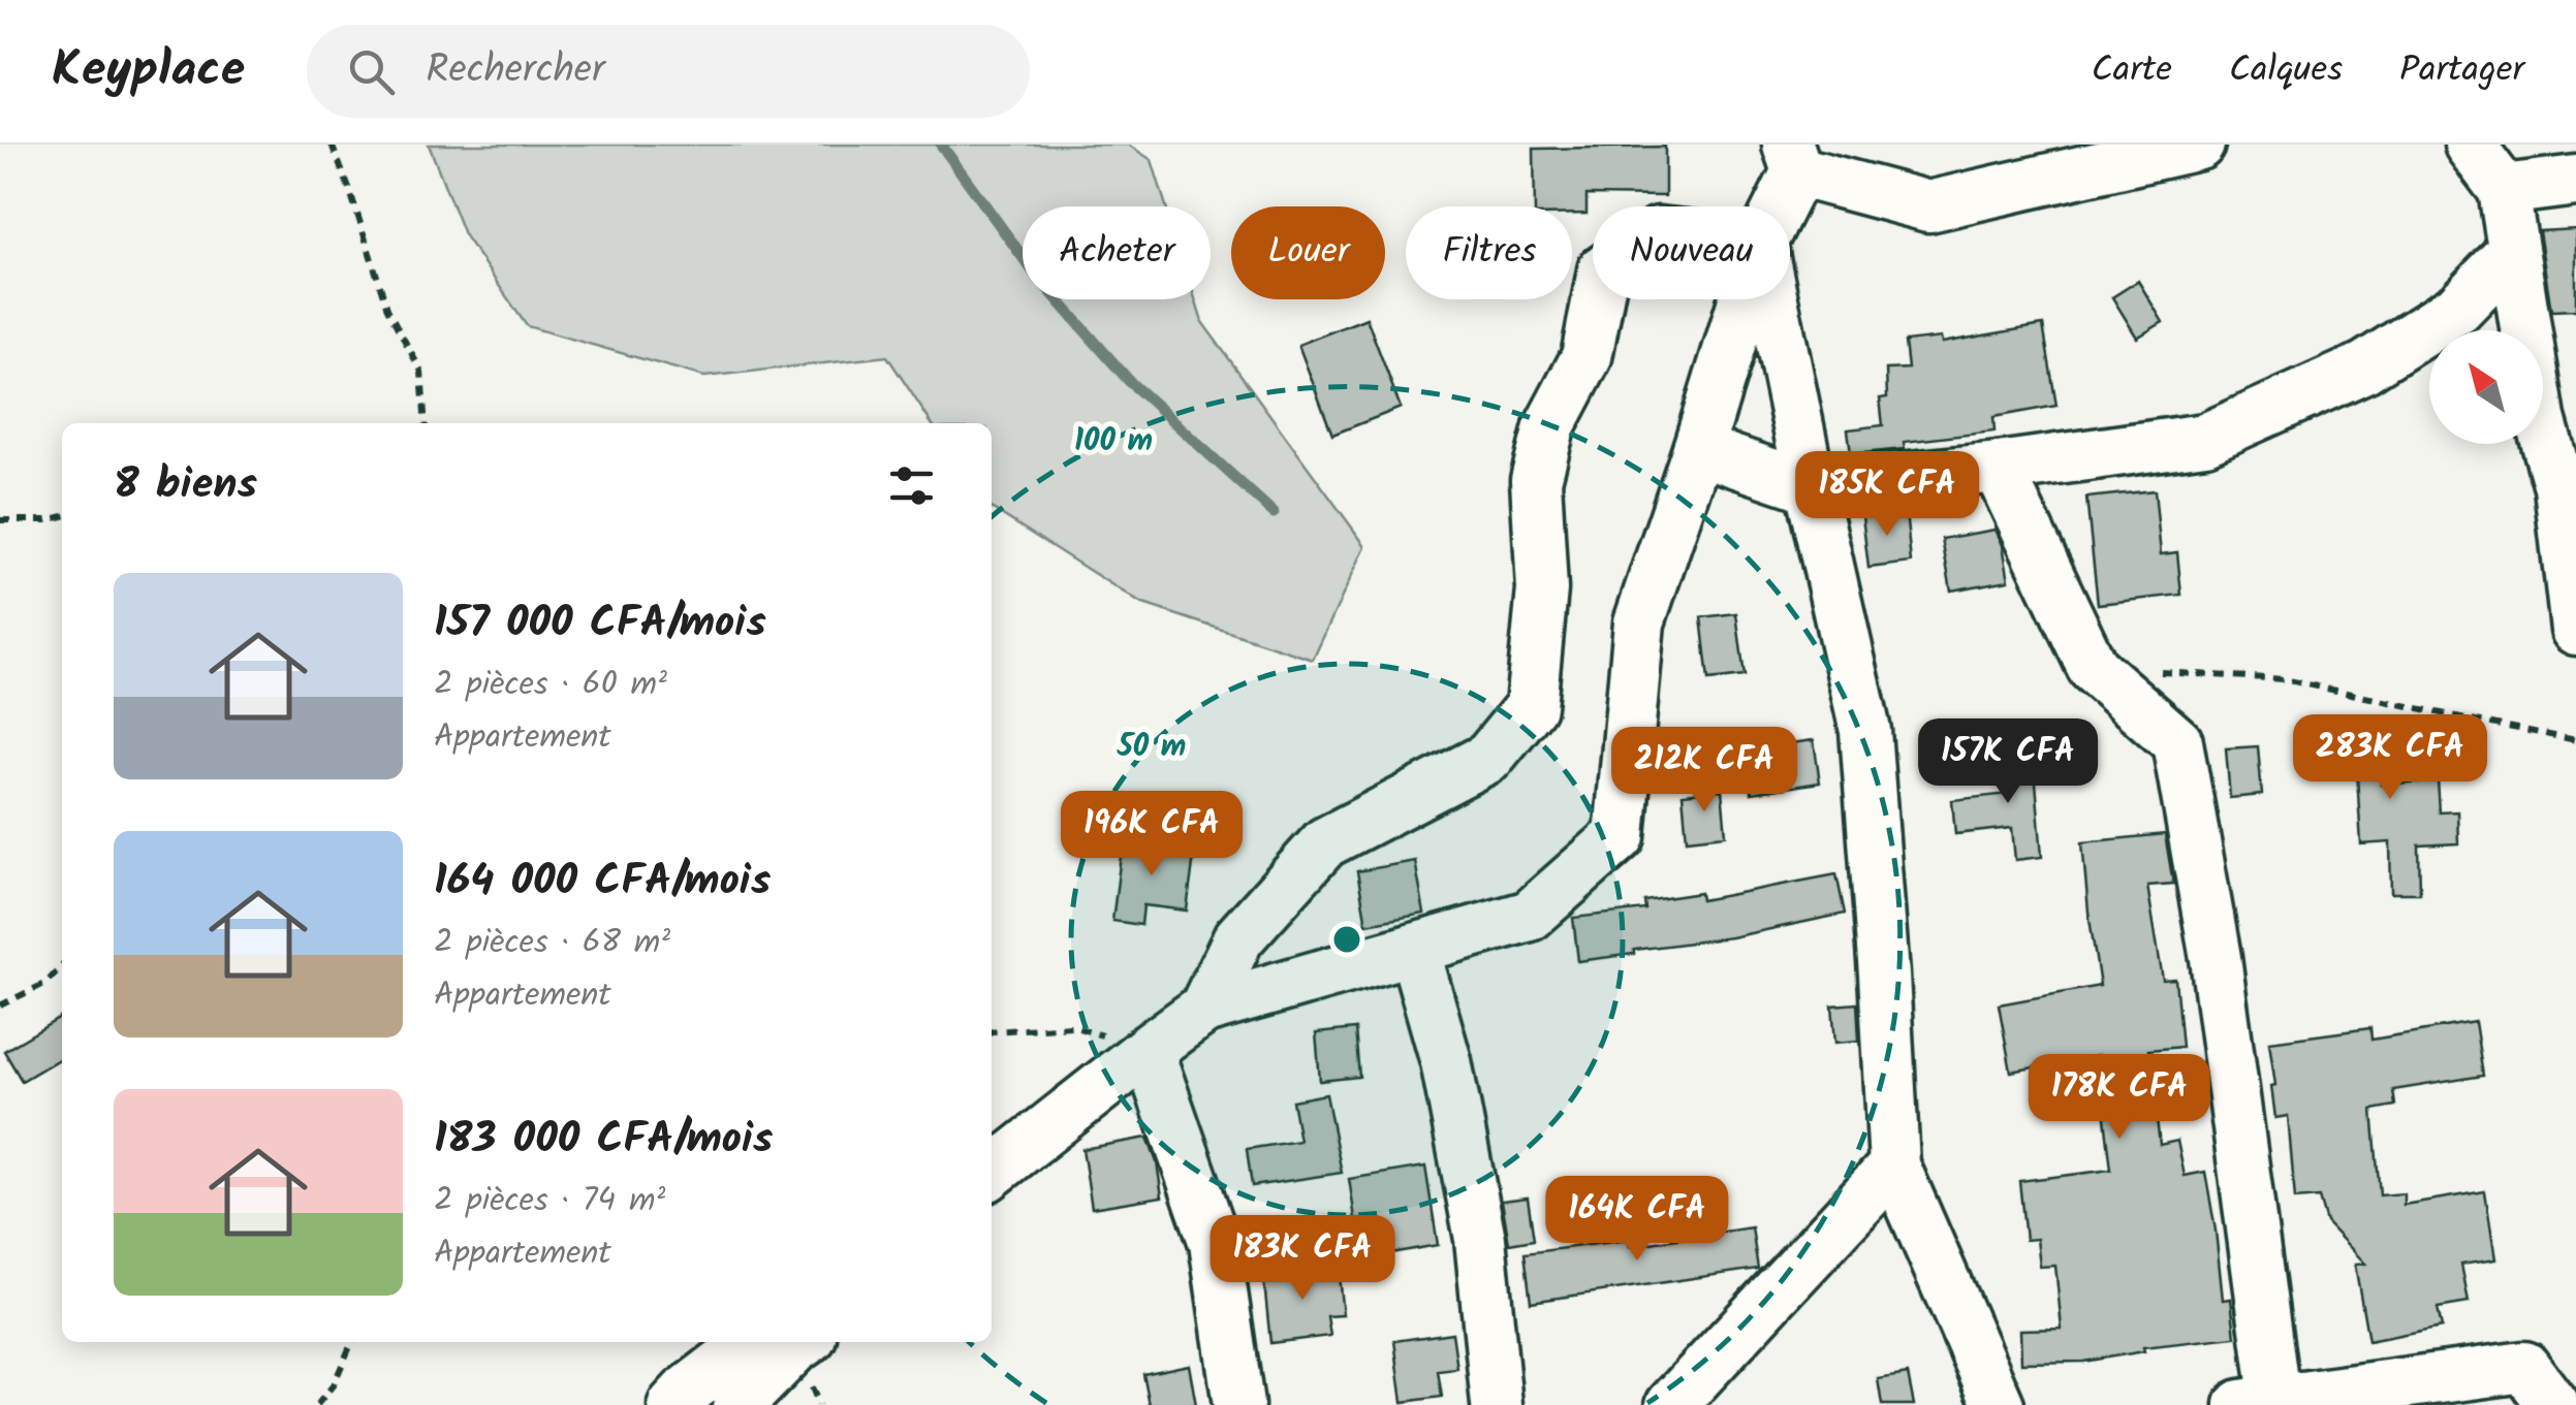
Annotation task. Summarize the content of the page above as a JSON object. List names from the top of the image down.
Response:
{
  "north": "top left",
  "page": {
    "header": "Keyplace",
    "search": "Rechercher",
    "nav": ["Carte", "Calques", "Partager"],
    "chip": [
      "Acheter",
      "Louer",
      "Filtres",
      "Nouveau"
    ],
    "heading": "8 biens",
    "price": [
      "185K CFA",
      "283K CFA",
      "157K CFA",
      "212K CFA",
      "196K CFA",
      "178K CFA",
      "164K CFA",
      "183K CFA"
    ],
    "list": [
      {
        "name": "157 000 CFA/mois",
        "note": "2 pièces · 60 m² · Appartement"
      },
      {
        "name": "164 000 CFA/mois",
        "note": "2 pièces · 68 m² · Appartement"
      },
      {
        "name": "183 000 CFA/mois",
        "note": "2 pièces · 74 m² · Appartement"
      }
    ]
  },
  "rings": ["100 m", "50 m"]
}
